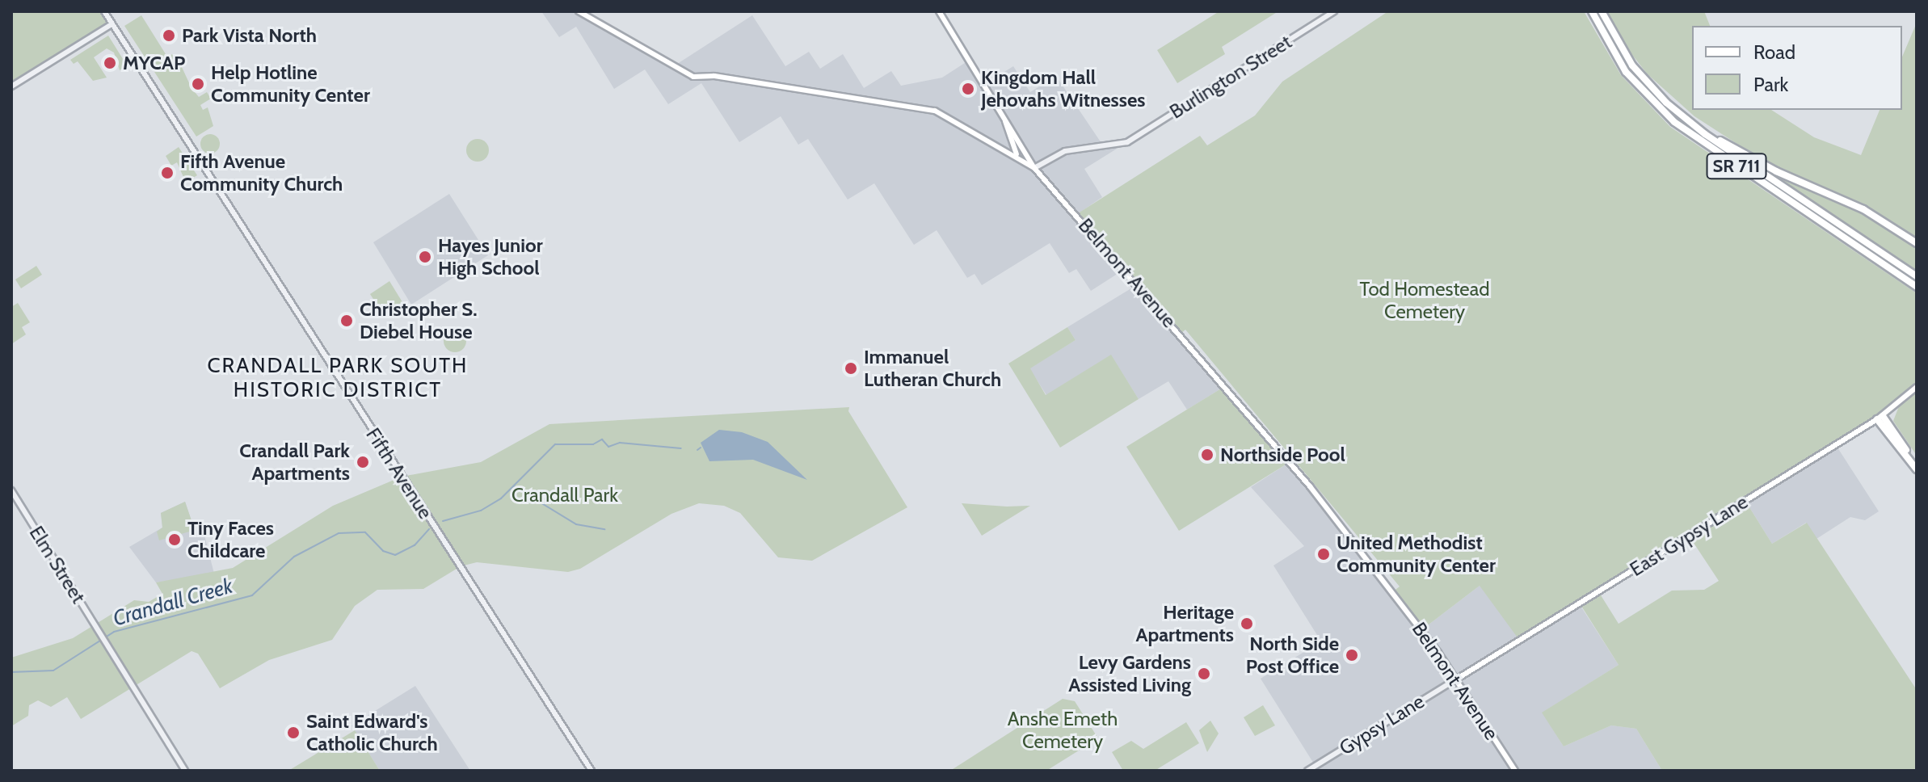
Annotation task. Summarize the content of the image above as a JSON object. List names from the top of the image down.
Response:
{
  "streets": {
    "highway": ["SR 711"],
    "main road": ["Belmont Avenue", "East Gypsy Lane"],
    "street": [
      "Burlington Street",
      "Fifth Avenue",
      "Elm Street",
      "Gypsy Lane"
    ]
  },
  "crossings": [
    ["Burlington Street", "Belmont Avenue"],
    ["Belmont Avenue", "East Gypsy Lane"],
    ["Belmont Avenue", "Gypsy Lane"],
    ["East Gypsy Lane", "Gypsy Lane"]
  ],
  "districts": ["CRANDALL PARK SOUTH HISTORIC DISTRICT"],
  "water": ["Crandall Creek"],
  "parks": ["Tod Homestead Cemetery", "Crandall Park", "Anshe Emeth Cemetery"],
  "places": [
    "Park Vista North",
    "MYCAP",
    "Help Hotline Community Center",
    "Kingdom Hall Jehovahs Witnesses",
    "Fifth Avenue Community Church",
    "Hayes Junior High School",
    "Christopher S. Diebel House",
    "Immanuel Lutheran Church",
    "Northside Pool",
    "Crandall Park Apartments",
    "Tiny Faces Childcare",
    "United Methodist Community Center",
    "Heritage Apartments",
    "North Side Post Office",
    "Levy Gardens Assisted Living",
    "Saint Edward's Catholic Church"
  ],
  "legend": ["Road", "Park"]
}
